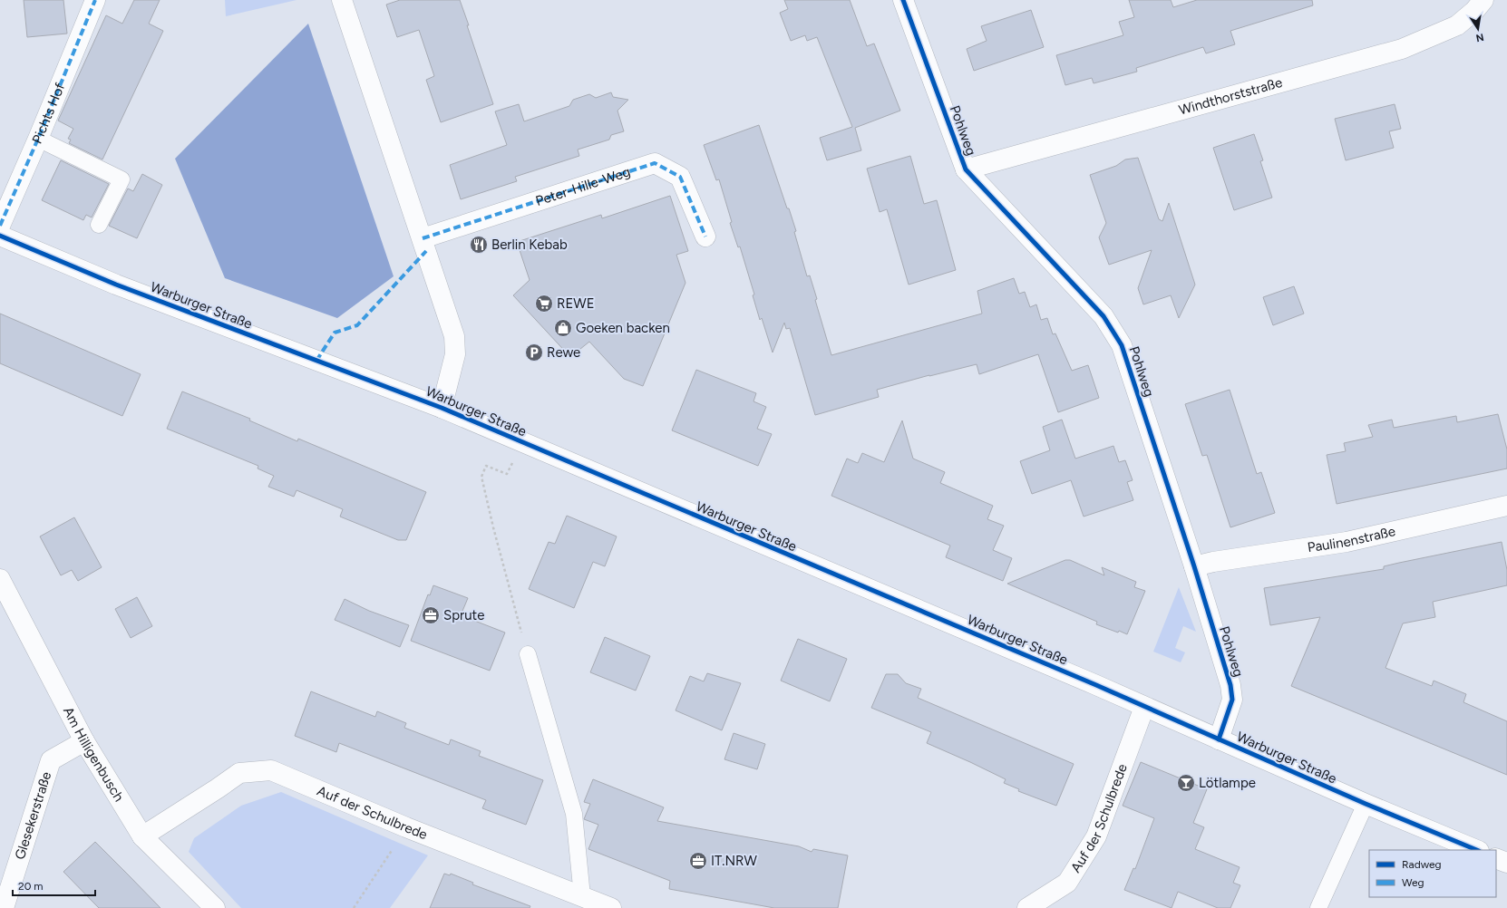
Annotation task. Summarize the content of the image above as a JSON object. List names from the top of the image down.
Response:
{
  "streets": {
    "street": [
      "Windthorststraße",
      "Pichts Hof",
      "Pohlweg",
      "Peter-Hille-Weg",
      "Warburger Straße",
      "Paulinenstraße",
      "Am Hilligenbusch",
      "Auf der Schulbrede",
      "Glesekerstraße"
    ]
  },
  "crossings": [
    ["Windthorststraße", "Pohlweg"],
    ["Pohlweg", "Warburger Straße"],
    ["Pohlweg", "Paulinenstraße"],
    ["Warburger Straße", "Auf der Schulbrede"],
    ["Am Hilligenbusch", "Auf der Schulbrede"],
    ["Am Hilligenbusch", "Glesekerstraße"]
  ],
  "places": {
    "restaurant": ["Berlin Kebab"],
    "supermarket": ["REWE"],
    "shop": ["Goeken backen"],
    "parking": ["Rewe"],
    "office": ["Sprute", "IT.NRW"],
    "bar": ["Lötlampe"]
  },
  "legend": ["Radweg", "Weg"],
  "scale_bar": "20 m",
  "north": "bottom"
}
